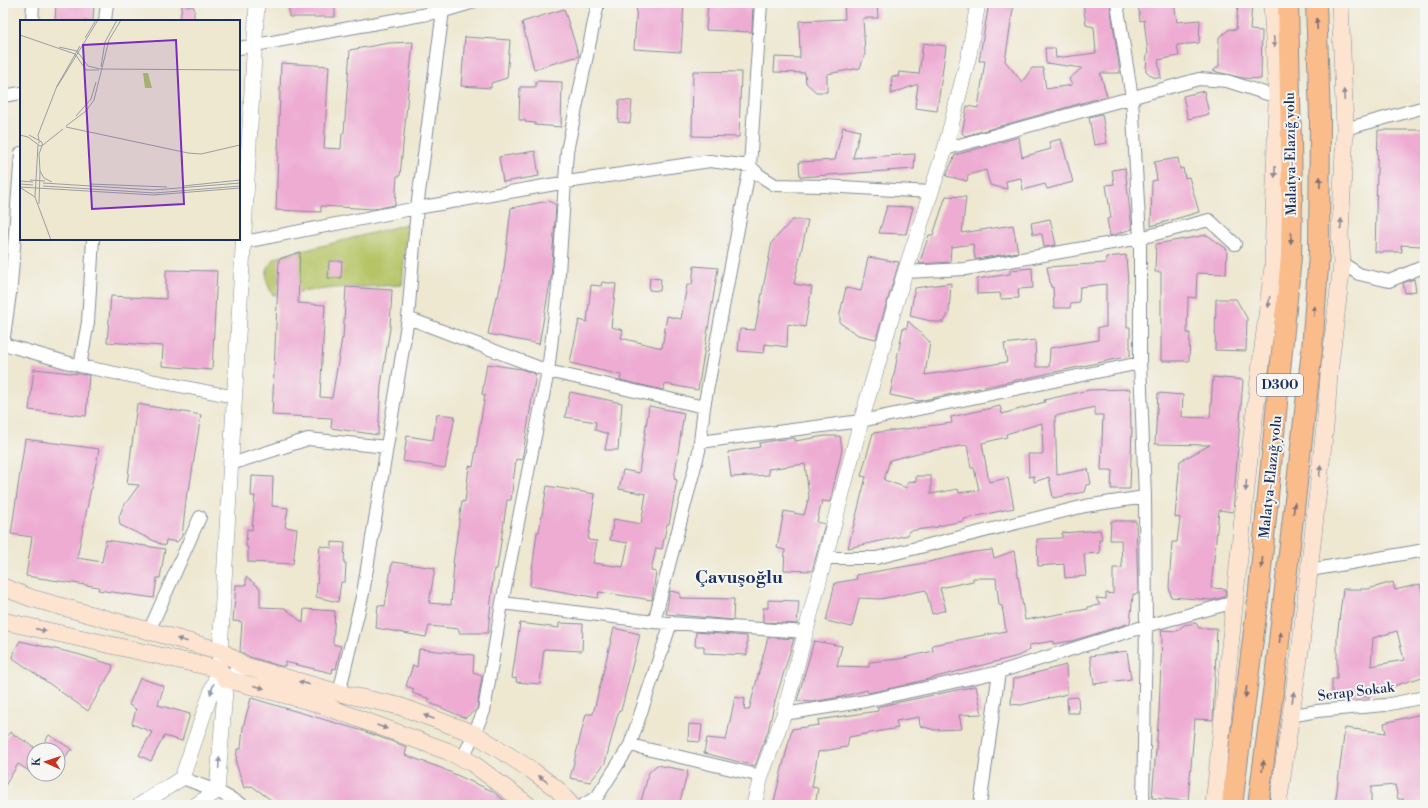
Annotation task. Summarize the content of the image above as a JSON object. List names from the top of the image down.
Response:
{
  "streets": {
    "highway": ["Malatya-Elazığ yolu", "D300"],
    "street": ["Serap Sokak"]
  },
  "districts": ["Çavuşoğlu"],
  "north": "left"
}
